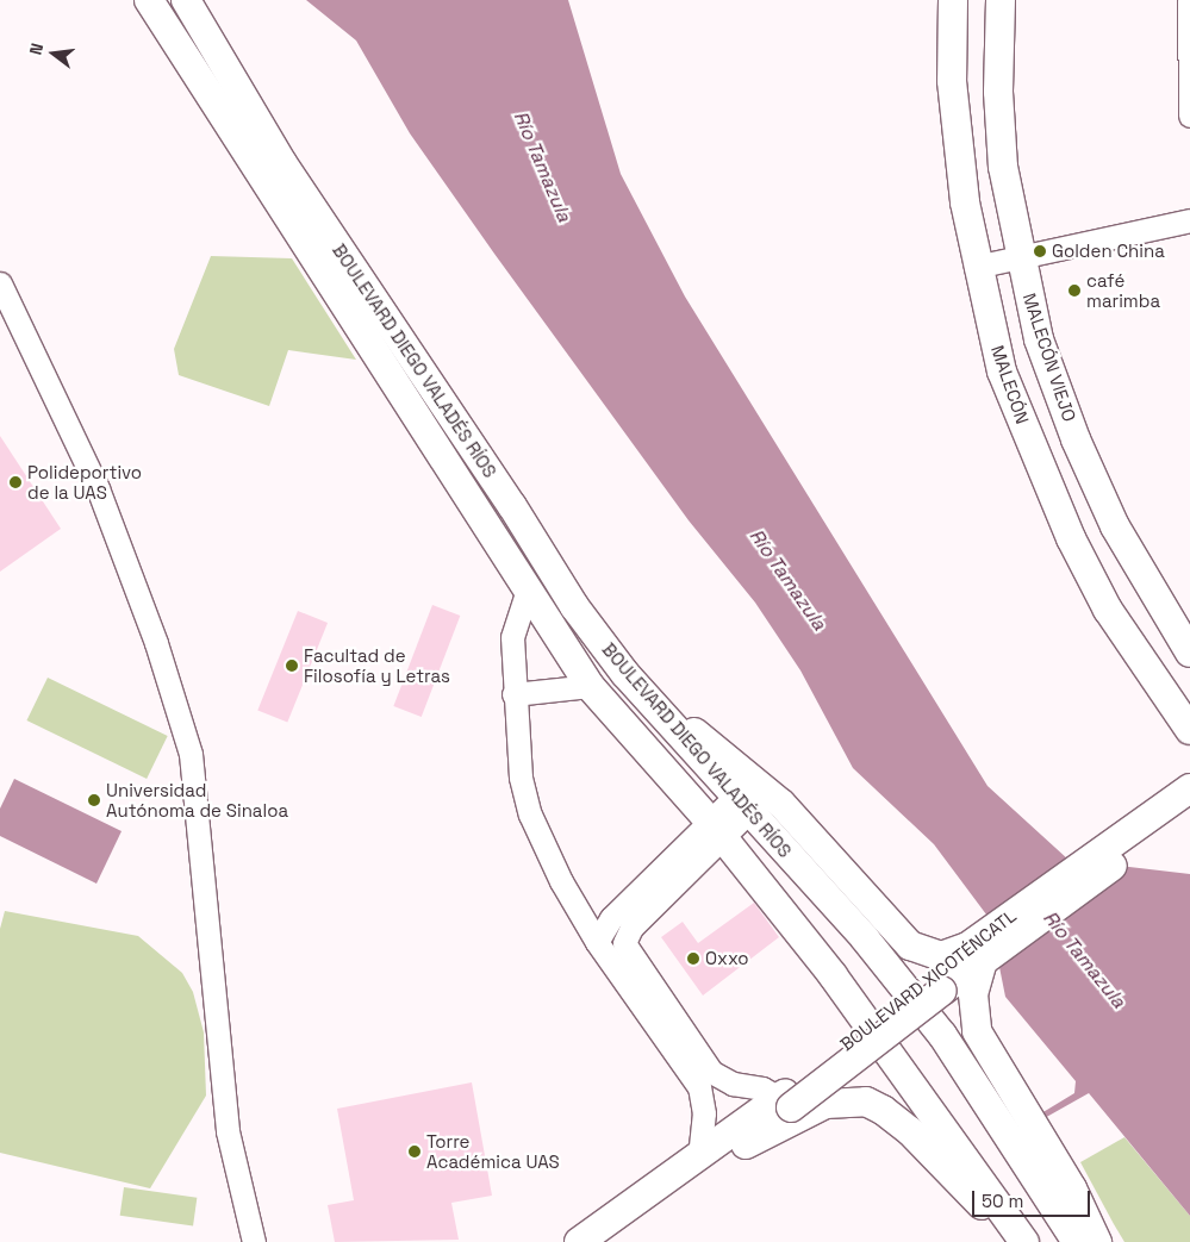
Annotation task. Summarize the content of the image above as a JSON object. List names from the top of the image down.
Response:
{
  "streets": {
    "main road": [
      "MALECÓN VIEJO",
      "BOULEVARD DIEGO VALADÉS RÍOS",
      "MALECÓN",
      "BOULEVARD XICOTÉNCATL"
    ]
  },
  "water": ["Río Tamazula"],
  "places": [
    "Golden China",
    "café marimba",
    "Polideportivo de la UAS",
    "Facultad de Filosofía y Letras",
    "Universidad Autónoma de Sinaloa",
    "Oxxo",
    "Torre Académica UAS"
  ],
  "scale_bar": "50 m",
  "north": "left"
}
